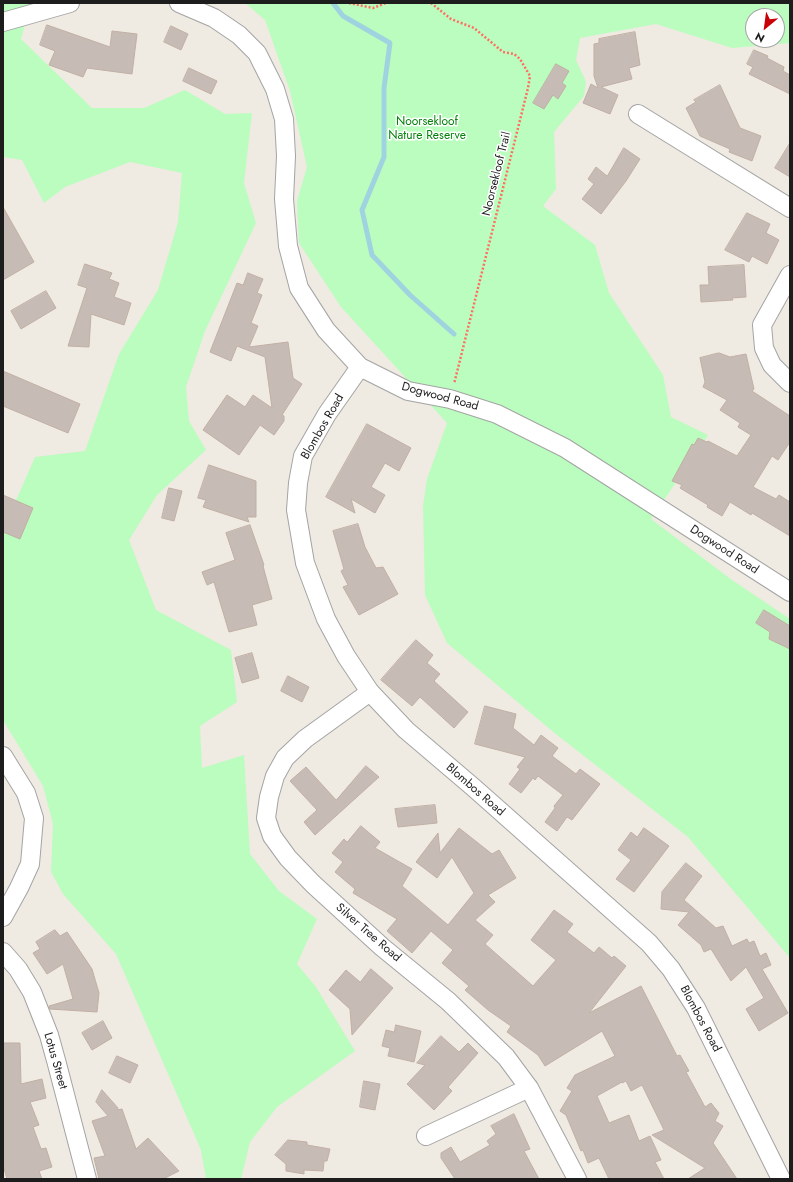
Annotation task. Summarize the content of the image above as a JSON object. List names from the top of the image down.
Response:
{
  "streets": {
    "street": [
      "Dogwood Road",
      "Blombos Road",
      "Silver Tree Road",
      "Lotus Street"
    ],
    "path": ["Noorsekloof Trail"]
  },
  "crossings": [
    ["Noorsekloof Trail", "Dogwood Road"],
    ["Dogwood Road", "Blombos Road"],
    ["Blombos Road", "Silver Tree Road"]
  ],
  "parks": ["Noorsekloof Nature Reserve"],
  "north": "bottom left"
}
